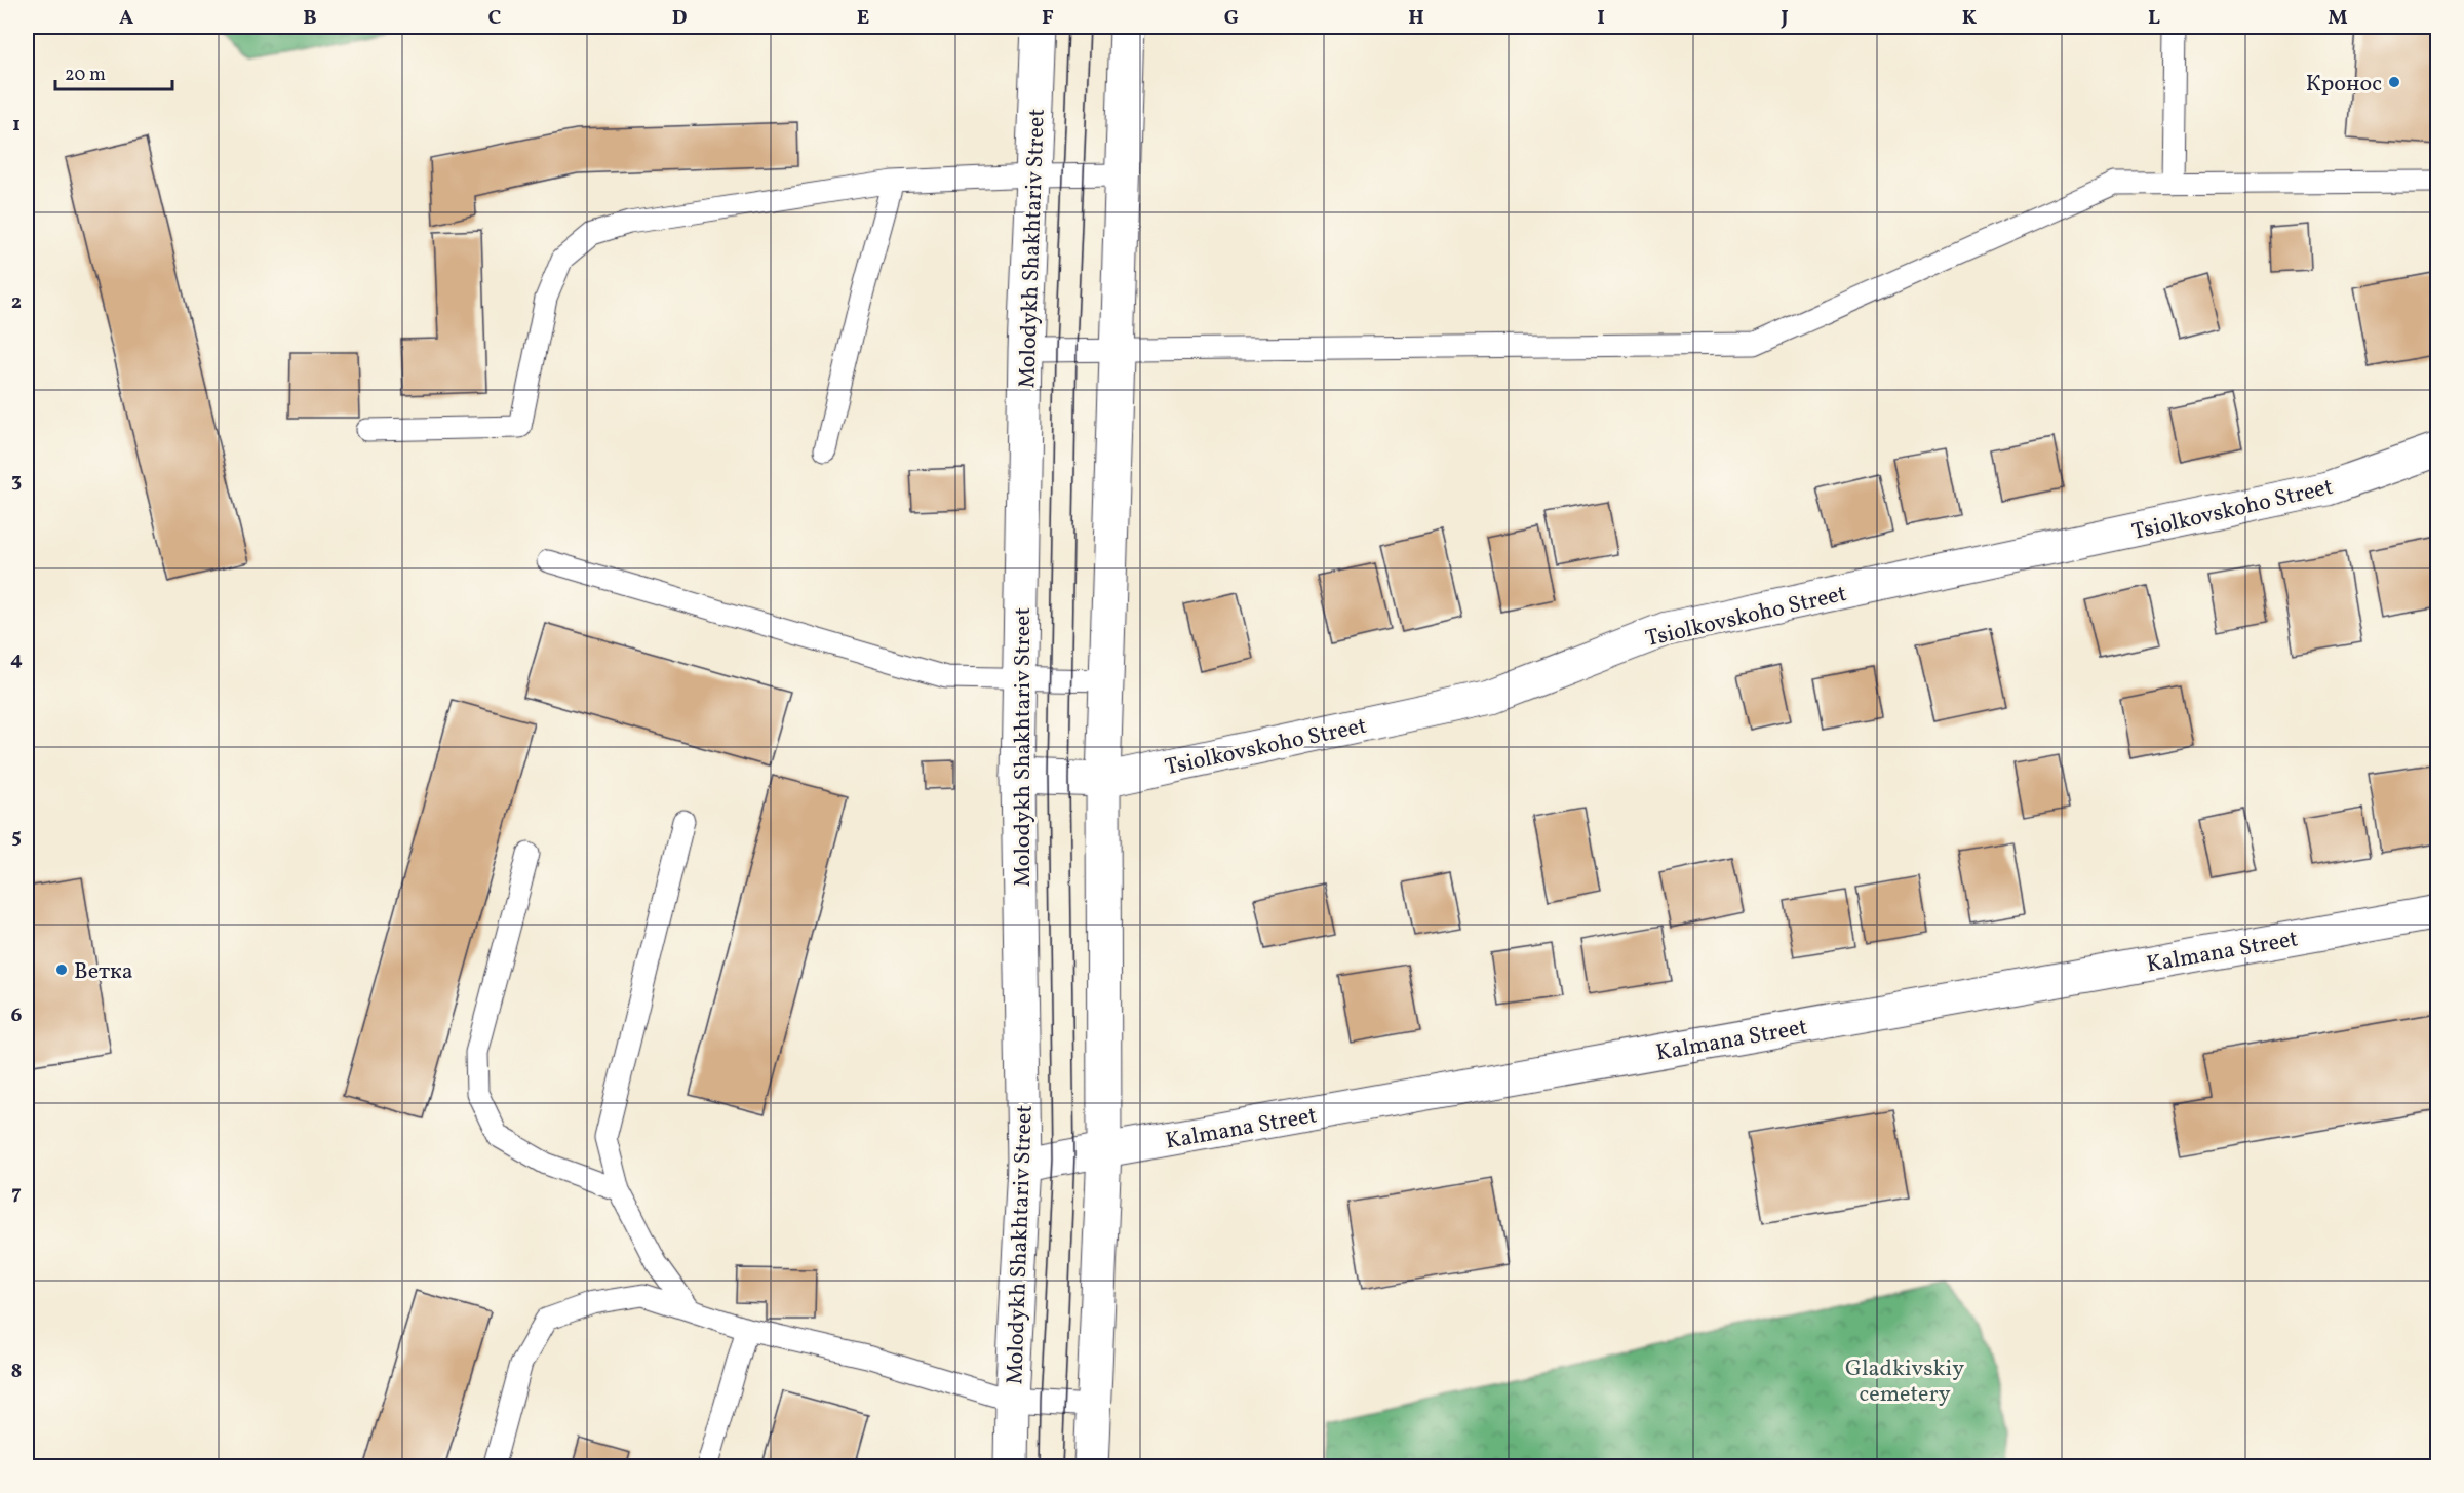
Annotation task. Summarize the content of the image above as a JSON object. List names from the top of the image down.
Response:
{
  "streets": {
    "main road": ["Molodykh Shakhtariv Street", "Tsiolkovskoho Street", "Kalmana Street"]
  },
  "crossings": [
    ["Molodykh Shakhtariv Street", "Tsiolkovskoho Street"],
    ["Molodykh Shakhtariv Street", "Kalmana Street"]
  ],
  "parks": ["Gladkivskiy cemetery"],
  "places": ["Кронос", "Ветка"],
  "scale_bar": "20 m",
  "grid": {
    "columns": [
      "A",
      "B",
      "C",
      "D",
      "E",
      "F",
      "G",
      "H",
      "I",
      "J",
      "K",
      "L",
      "M"
    ],
    "rows": [
      "1",
      "2",
      "3",
      "4",
      "5",
      "6",
      "7",
      "8"
    ]
  }
}
